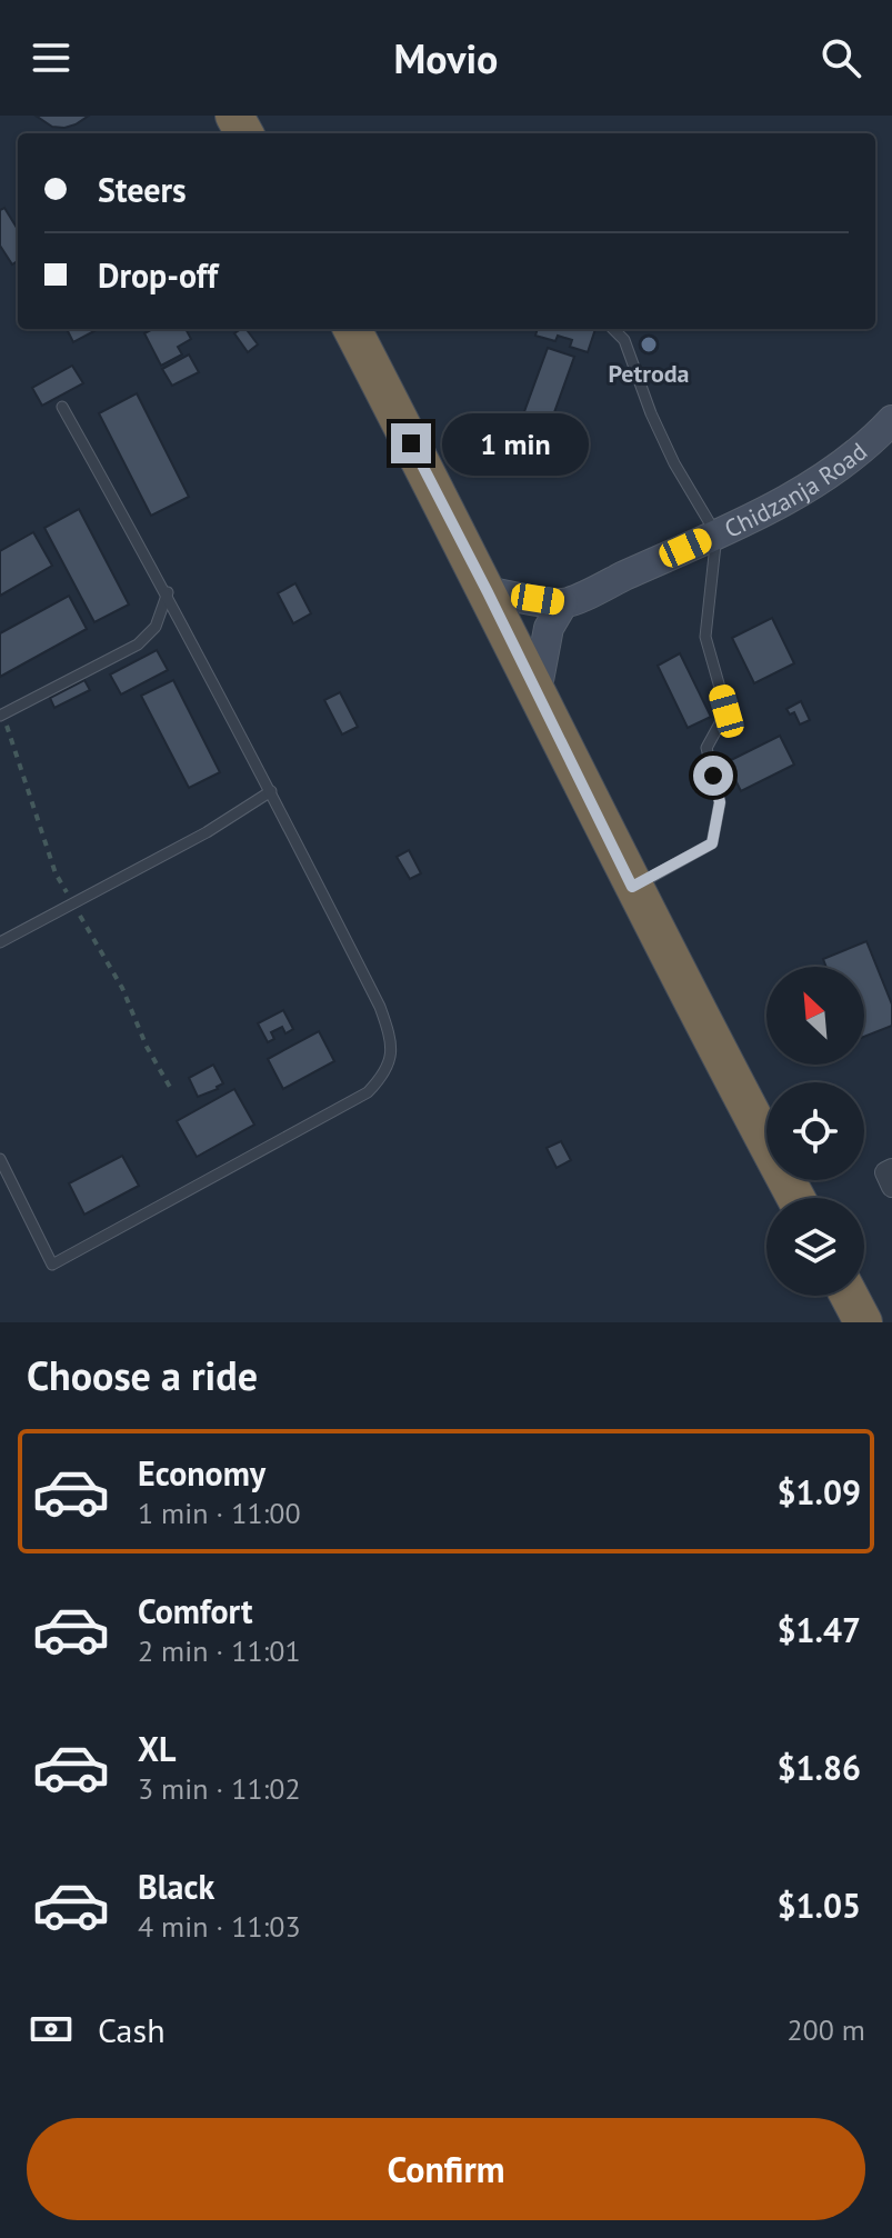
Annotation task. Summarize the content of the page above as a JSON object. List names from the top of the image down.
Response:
{
  "streets": {
    "street": ["Chidzanja Road"]
  },
  "places": ["Petroda"],
  "north": "top left",
  "page": {
    "header": "Movio",
    "banner": ["Steers", "Drop-off"],
    "bubble": "1 min",
    "heading": "Choose a ride",
    "list": [
      {
        "name": "Economy",
        "note": "1 min · 11:00",
        "value": "$1.09"
      },
      {
        "name": "Comfort",
        "note": "2 min · 11:01",
        "value": "$1.47"
      },
      {
        "name": "XL",
        "note": "3 min · 11:02",
        "value": "$1.86"
      },
      {
        "name": "Black",
        "note": "4 min · 11:03",
        "value": "$1.05"
      }
    ],
    "pay": ["Cash", "200 m"],
    "buttons": "Confirm"
  }
}
